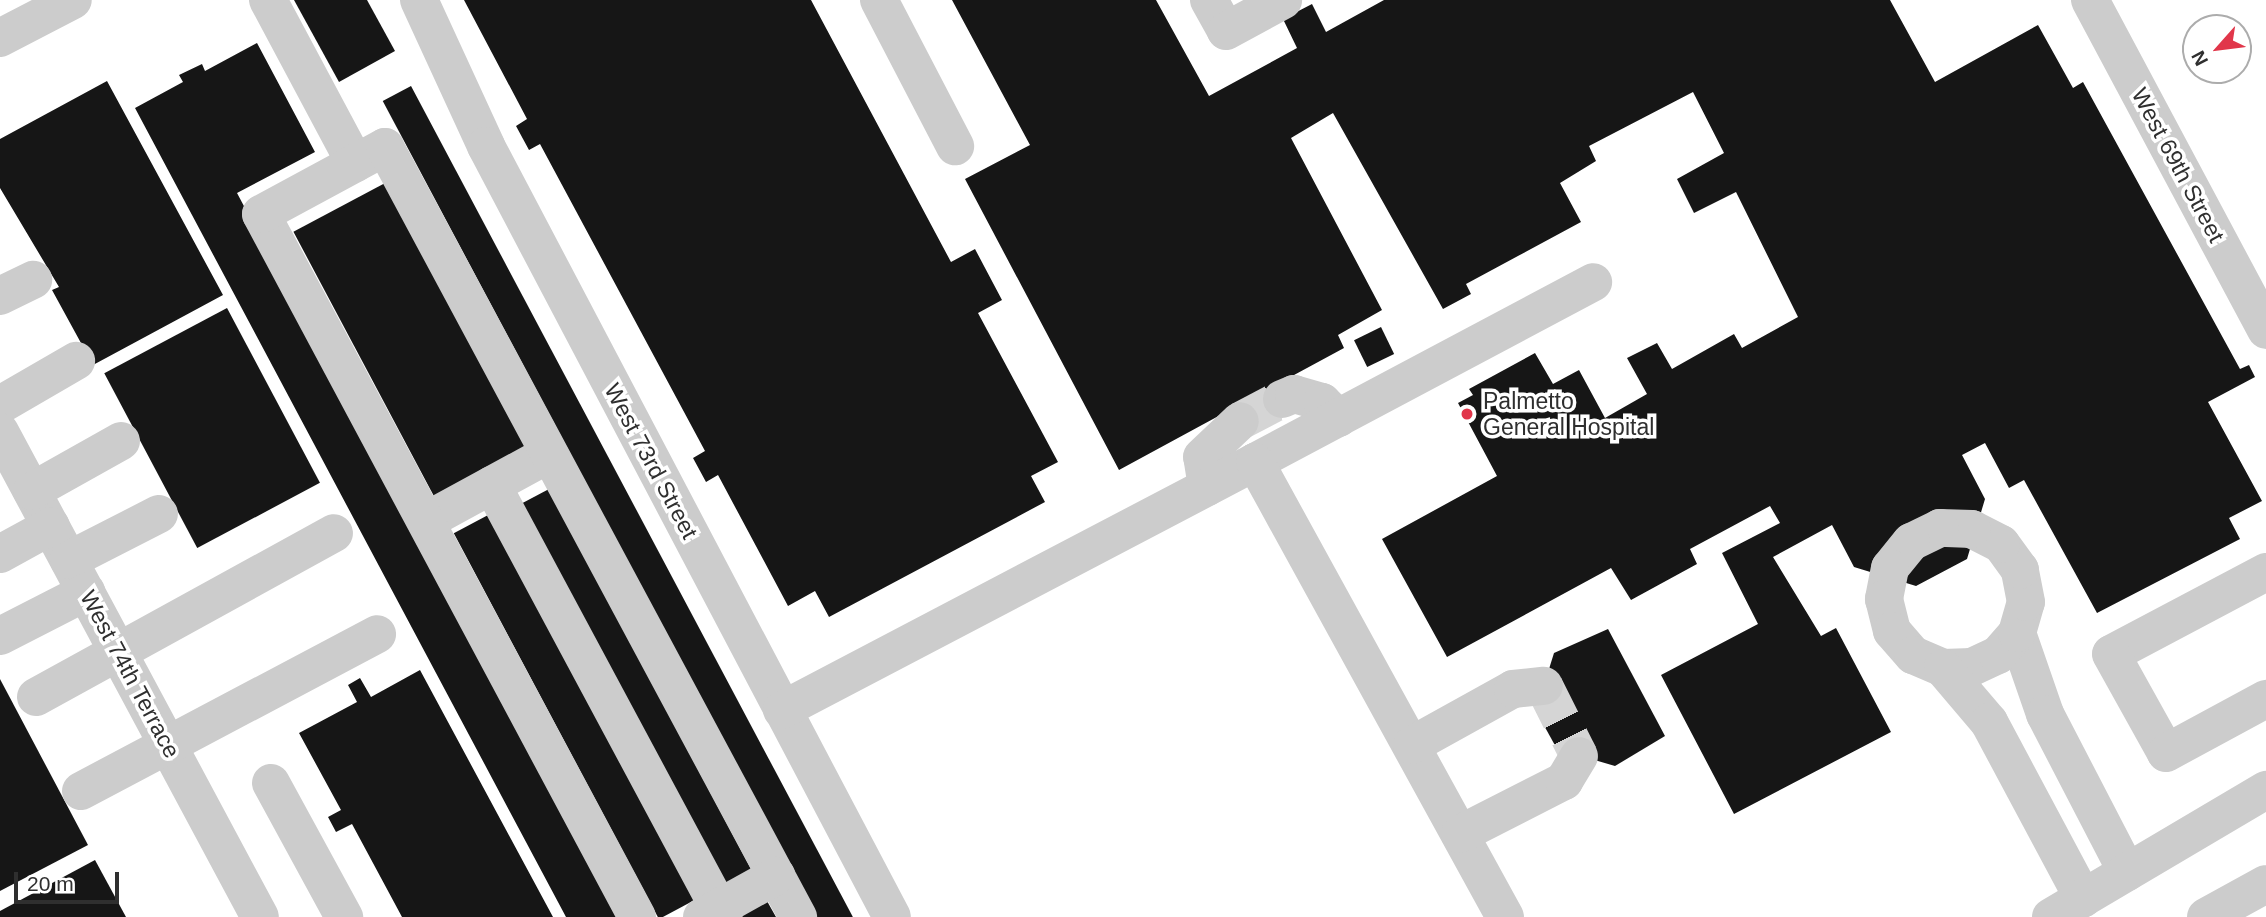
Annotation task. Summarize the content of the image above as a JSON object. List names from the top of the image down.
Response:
{
  "streets": {
    "street": ["West 69th Street", "West 73rd Street", "West 74th Terrace"]
  },
  "places": ["Palmetto General Hospital"],
  "scale_bar": "20 m",
  "north": "bottom left"
}
